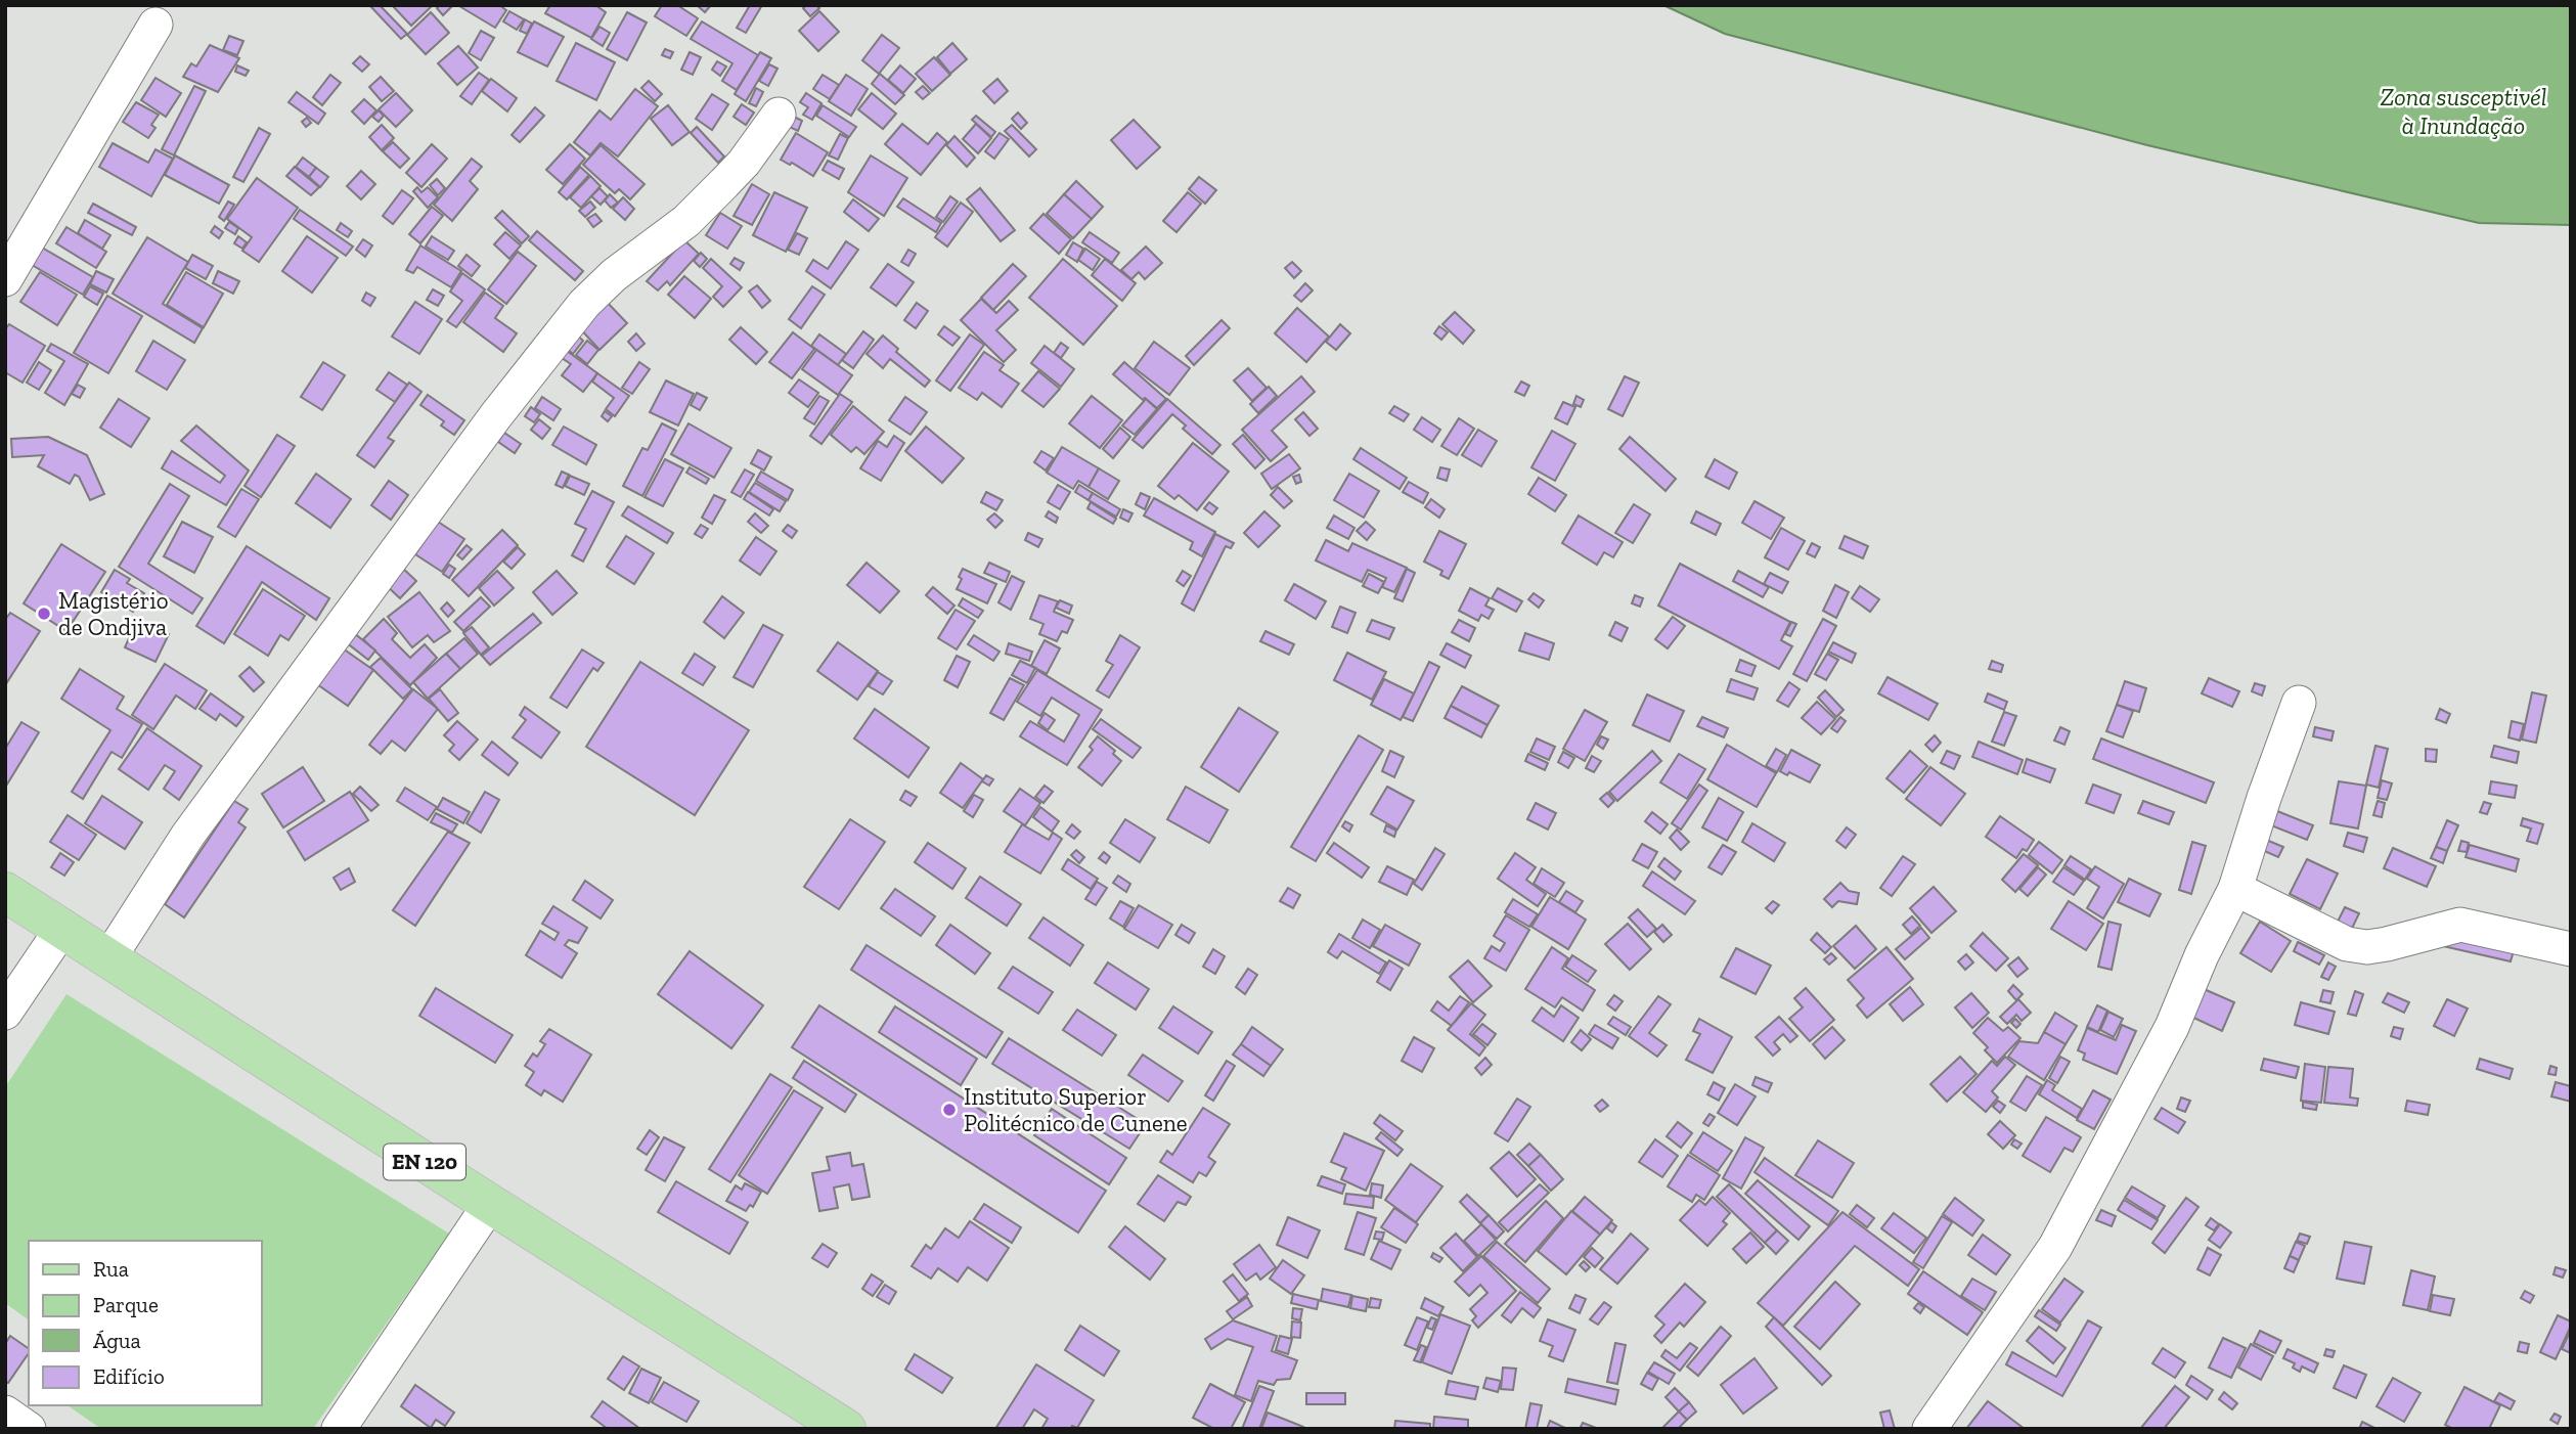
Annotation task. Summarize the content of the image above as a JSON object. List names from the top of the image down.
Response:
{
  "streets": {
    "main road": ["EN 120"]
  },
  "water": ["Zona susceptivél à Inundação"],
  "places": ["Magistério de Ondjiva", "Instituto Superior Politécnico de Cunene"],
  "legend": [
    "Rua",
    "Parque",
    "Água",
    "Edifício"
  ]
}
